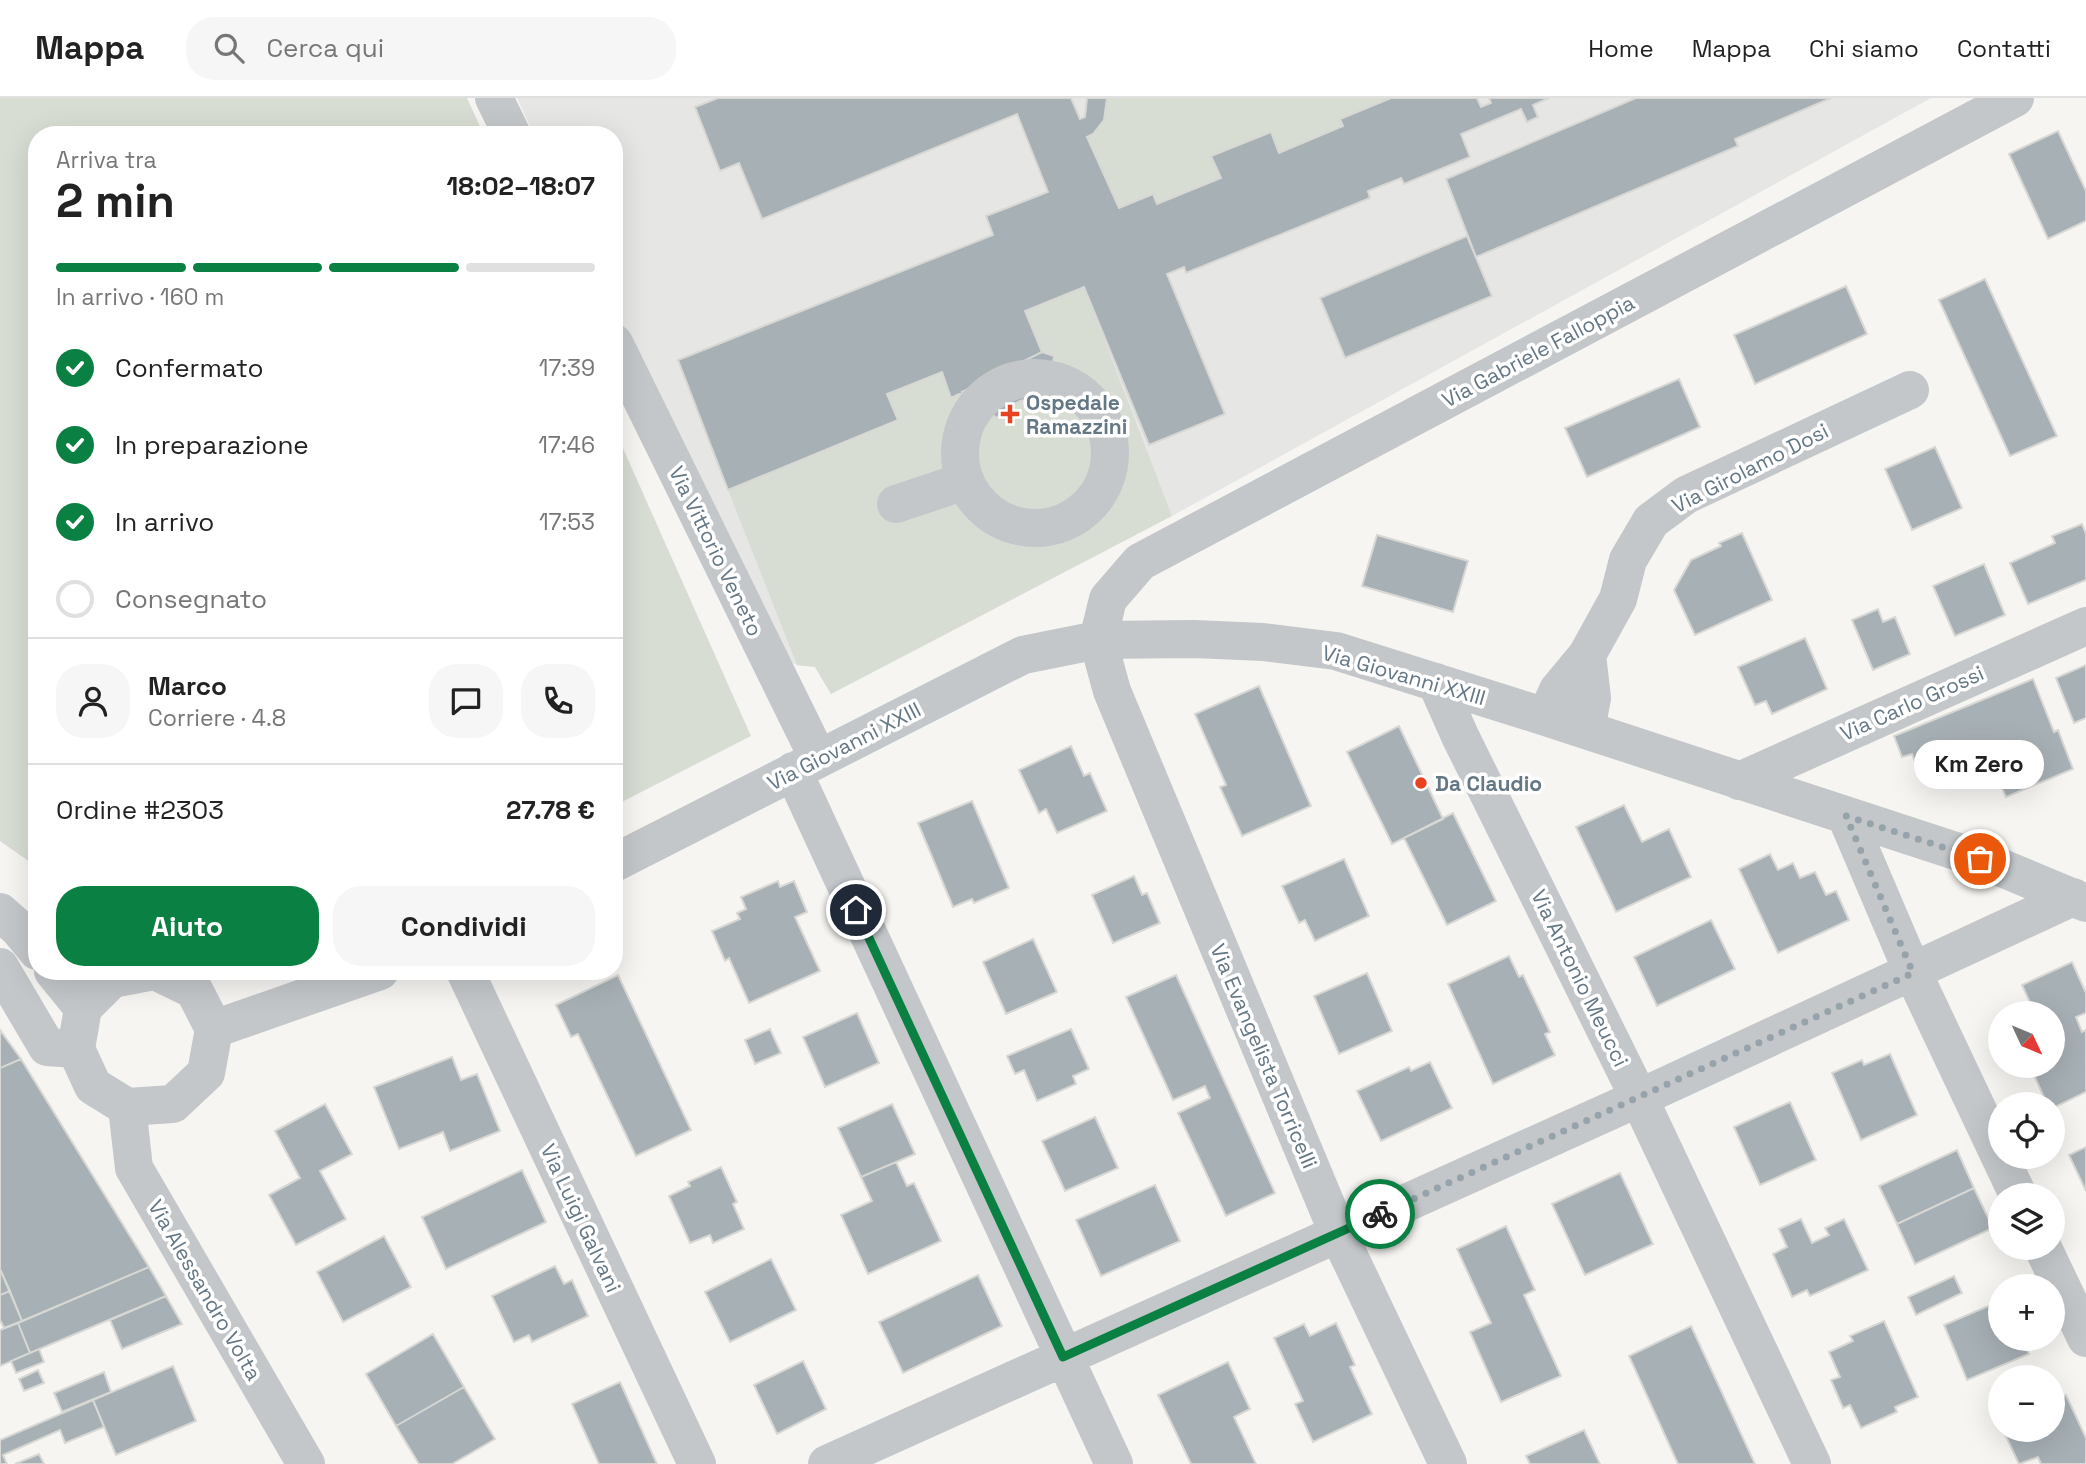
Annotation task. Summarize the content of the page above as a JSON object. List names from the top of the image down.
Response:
{
  "streets": {
    "street": [
      "Via Gabriele Falloppia",
      "Via Girolamo Dosi",
      "Via Vittorio Veneto",
      "Via Giovanni XXIII",
      "Via Carlo Grossi",
      "Via Antonio Meucci",
      "Via Evangelista Torricelli",
      "Via Luigi Galvani",
      "Via Alessandro Volta"
    ]
  },
  "crossings": [
    ["Via Gabriele Falloppia", "Via Giovanni XXIII"],
    ["Via Gabriele Falloppia", "Via Evangelista Torricelli"],
    ["Via Girolamo Dosi", "Via Giovanni XXIII"],
    ["Via Vittorio Veneto", "Via Giovanni XXIII"],
    ["Via Giovanni XXIII", "Via Carlo Grossi"],
    ["Via Giovanni XXIII", "Via Antonio Meucci"],
    ["Via Giovanni XXIII", "Via Evangelista Torricelli"]
  ],
  "places": {
    "health": ["Ospedale Ramazzini"],
    "other": ["Da Claudio", "Km Zero"]
  },
  "north": "bottom right",
  "page": {
    "header": "Mappa",
    "search": "Cerca qui",
    "nav": [
      "Home",
      "Mappa",
      "Chi siamo",
      "Contatti"
    ],
    "heading": ["2 min", "Arriva tra", "18:02–18:07"],
    "panel": [
      "Marco",
      "Corriere · 4.8",
      "Ordine #2303",
      "27.78 €"
    ],
    "bar": "In arrivo · 160 m",
    "list": [
      ["Confermato", "17:39"],
      ["In preparazione", "17:46"],
      ["In arrivo", "17:53"],
      "Consegnato"
    ],
    "bubble": "Km Zero",
    "buttons": ["Aiuto", "Condividi"],
    "map_buttons": ["+", "−"]
  }
}
